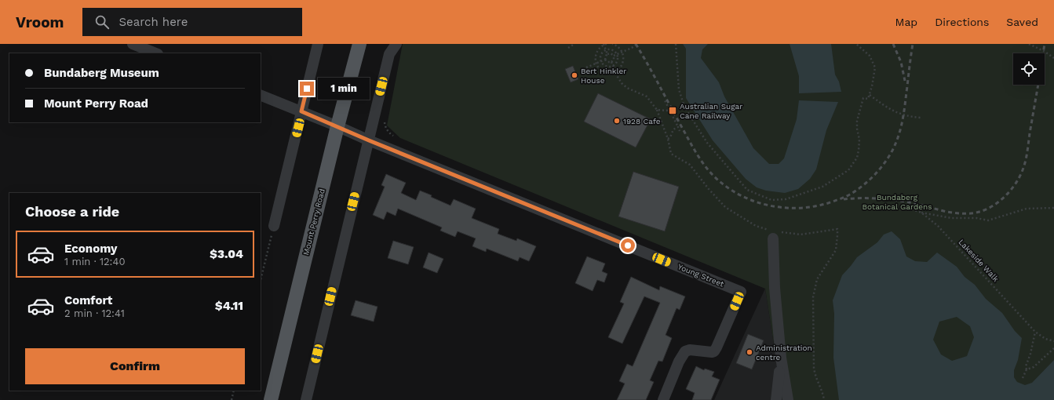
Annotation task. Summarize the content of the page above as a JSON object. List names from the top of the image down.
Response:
{
  "streets": {
    "main road": ["Mount Perry Road"],
    "street": ["Young Street"],
    "path": ["Lakeside Walk"]
  },
  "crossings": [
    ["Mount Perry Road", "Young Street"]
  ],
  "parks": ["Bundaberg Botanical Gardens"],
  "places": {
    "other": ["Bert Hinkler House", "1928 Cafe", "Administration centre"],
    "transit": ["Australian Sugar Cane Railway"]
  },
  "page": {
    "header": "Vroom",
    "search": "Search here",
    "nav": ["Map", "Directions", "Saved"],
    "banner": ["Bundaberg Museum", "Mount Perry Road"],
    "bubble": "1 min",
    "heading": "Choose a ride",
    "list": [
      {
        "name": "Economy",
        "note": "1 min · 12:40",
        "value": "$3.04"
      },
      {
        "name": "Comfort",
        "note": "2 min · 12:41",
        "value": "$4.11"
      }
    ],
    "buttons": "Confirm"
  }
}
